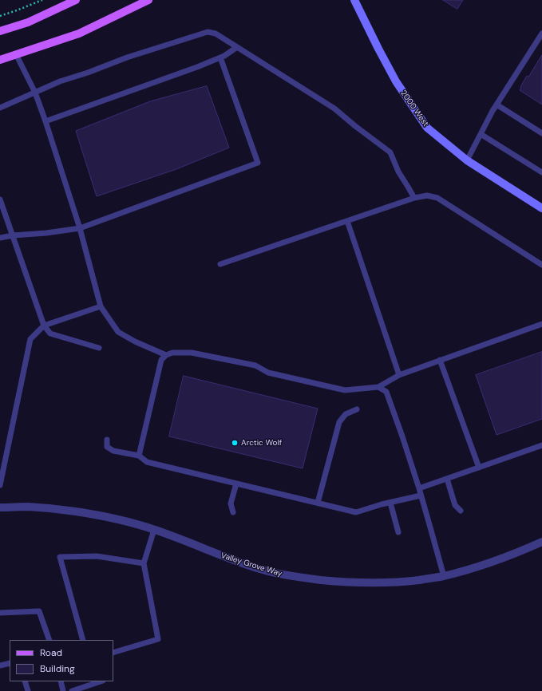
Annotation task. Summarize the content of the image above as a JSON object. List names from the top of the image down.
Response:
{
  "streets": {
    "street": ["2000 West", "Valley Grove Way"]
  },
  "places": ["Arctic Wolf"],
  "legend": ["Road", "Building"]
}
